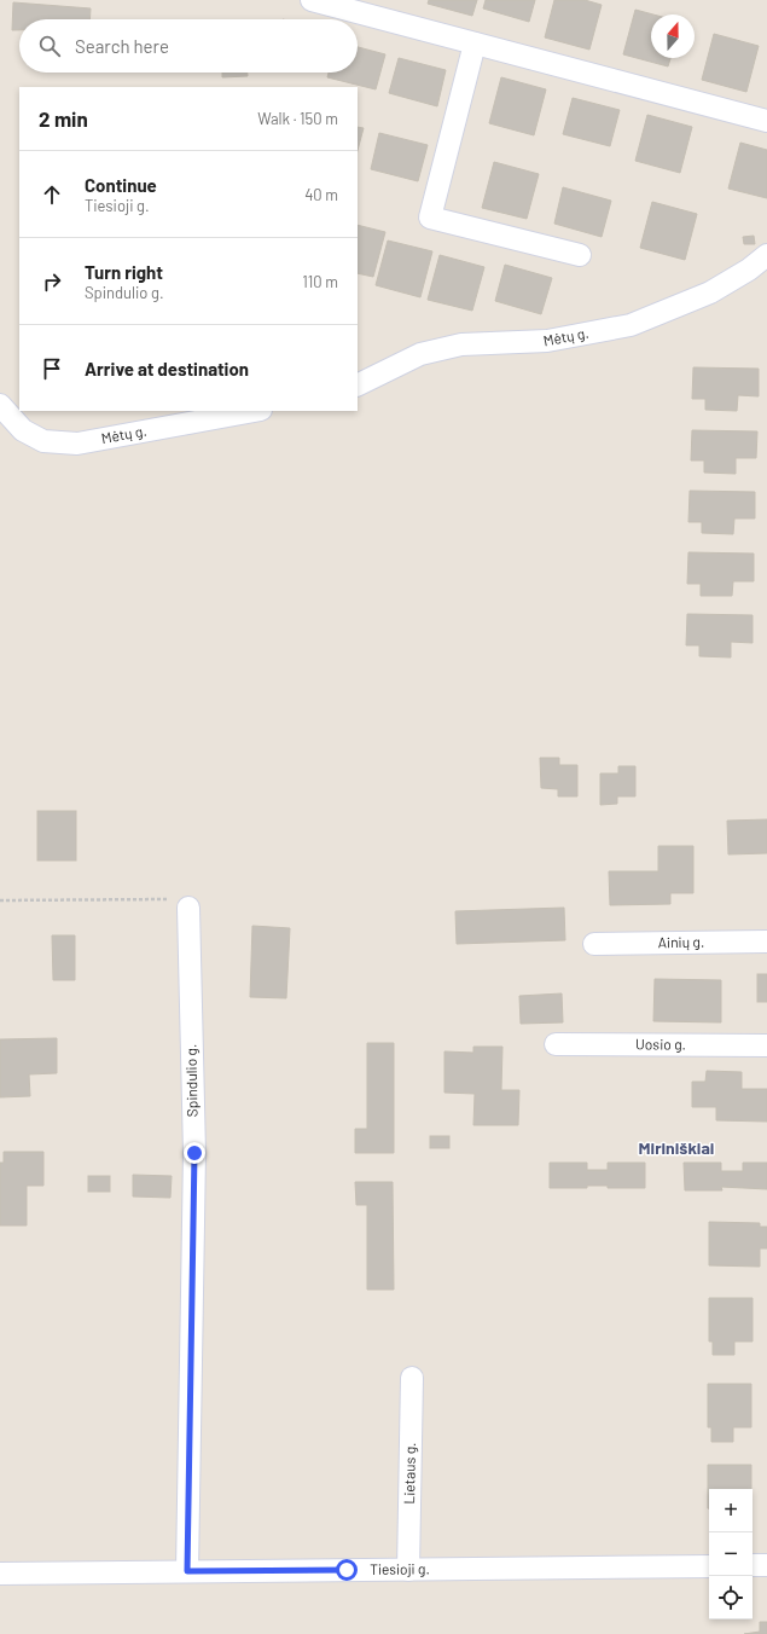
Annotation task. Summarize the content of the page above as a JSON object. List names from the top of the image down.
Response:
{
  "streets": {
    "street": [
      "Mėtų g.",
      "Ainių g.",
      "Uosio g.",
      "Spindulio g.",
      "Lietaus g.",
      "Tiesioji g."
    ]
  },
  "crossings": [
    ["Spindulio g.", "Tiesioji g."],
    ["Lietaus g.", "Tiesioji g."]
  ],
  "districts": ["Miriniškiai"],
  "north": "top",
  "page": {
    "search": "Search here",
    "heading": ["2 min", "Walk · 150 m"],
    "list": [
      ["Continue", "Tiesioji g.", "40 m"],
      ["Turn right", "Spindulio g.", "110 m"],
      "Arrive at destination"
    ],
    "map_buttons": ["+", "−"]
  }
}
